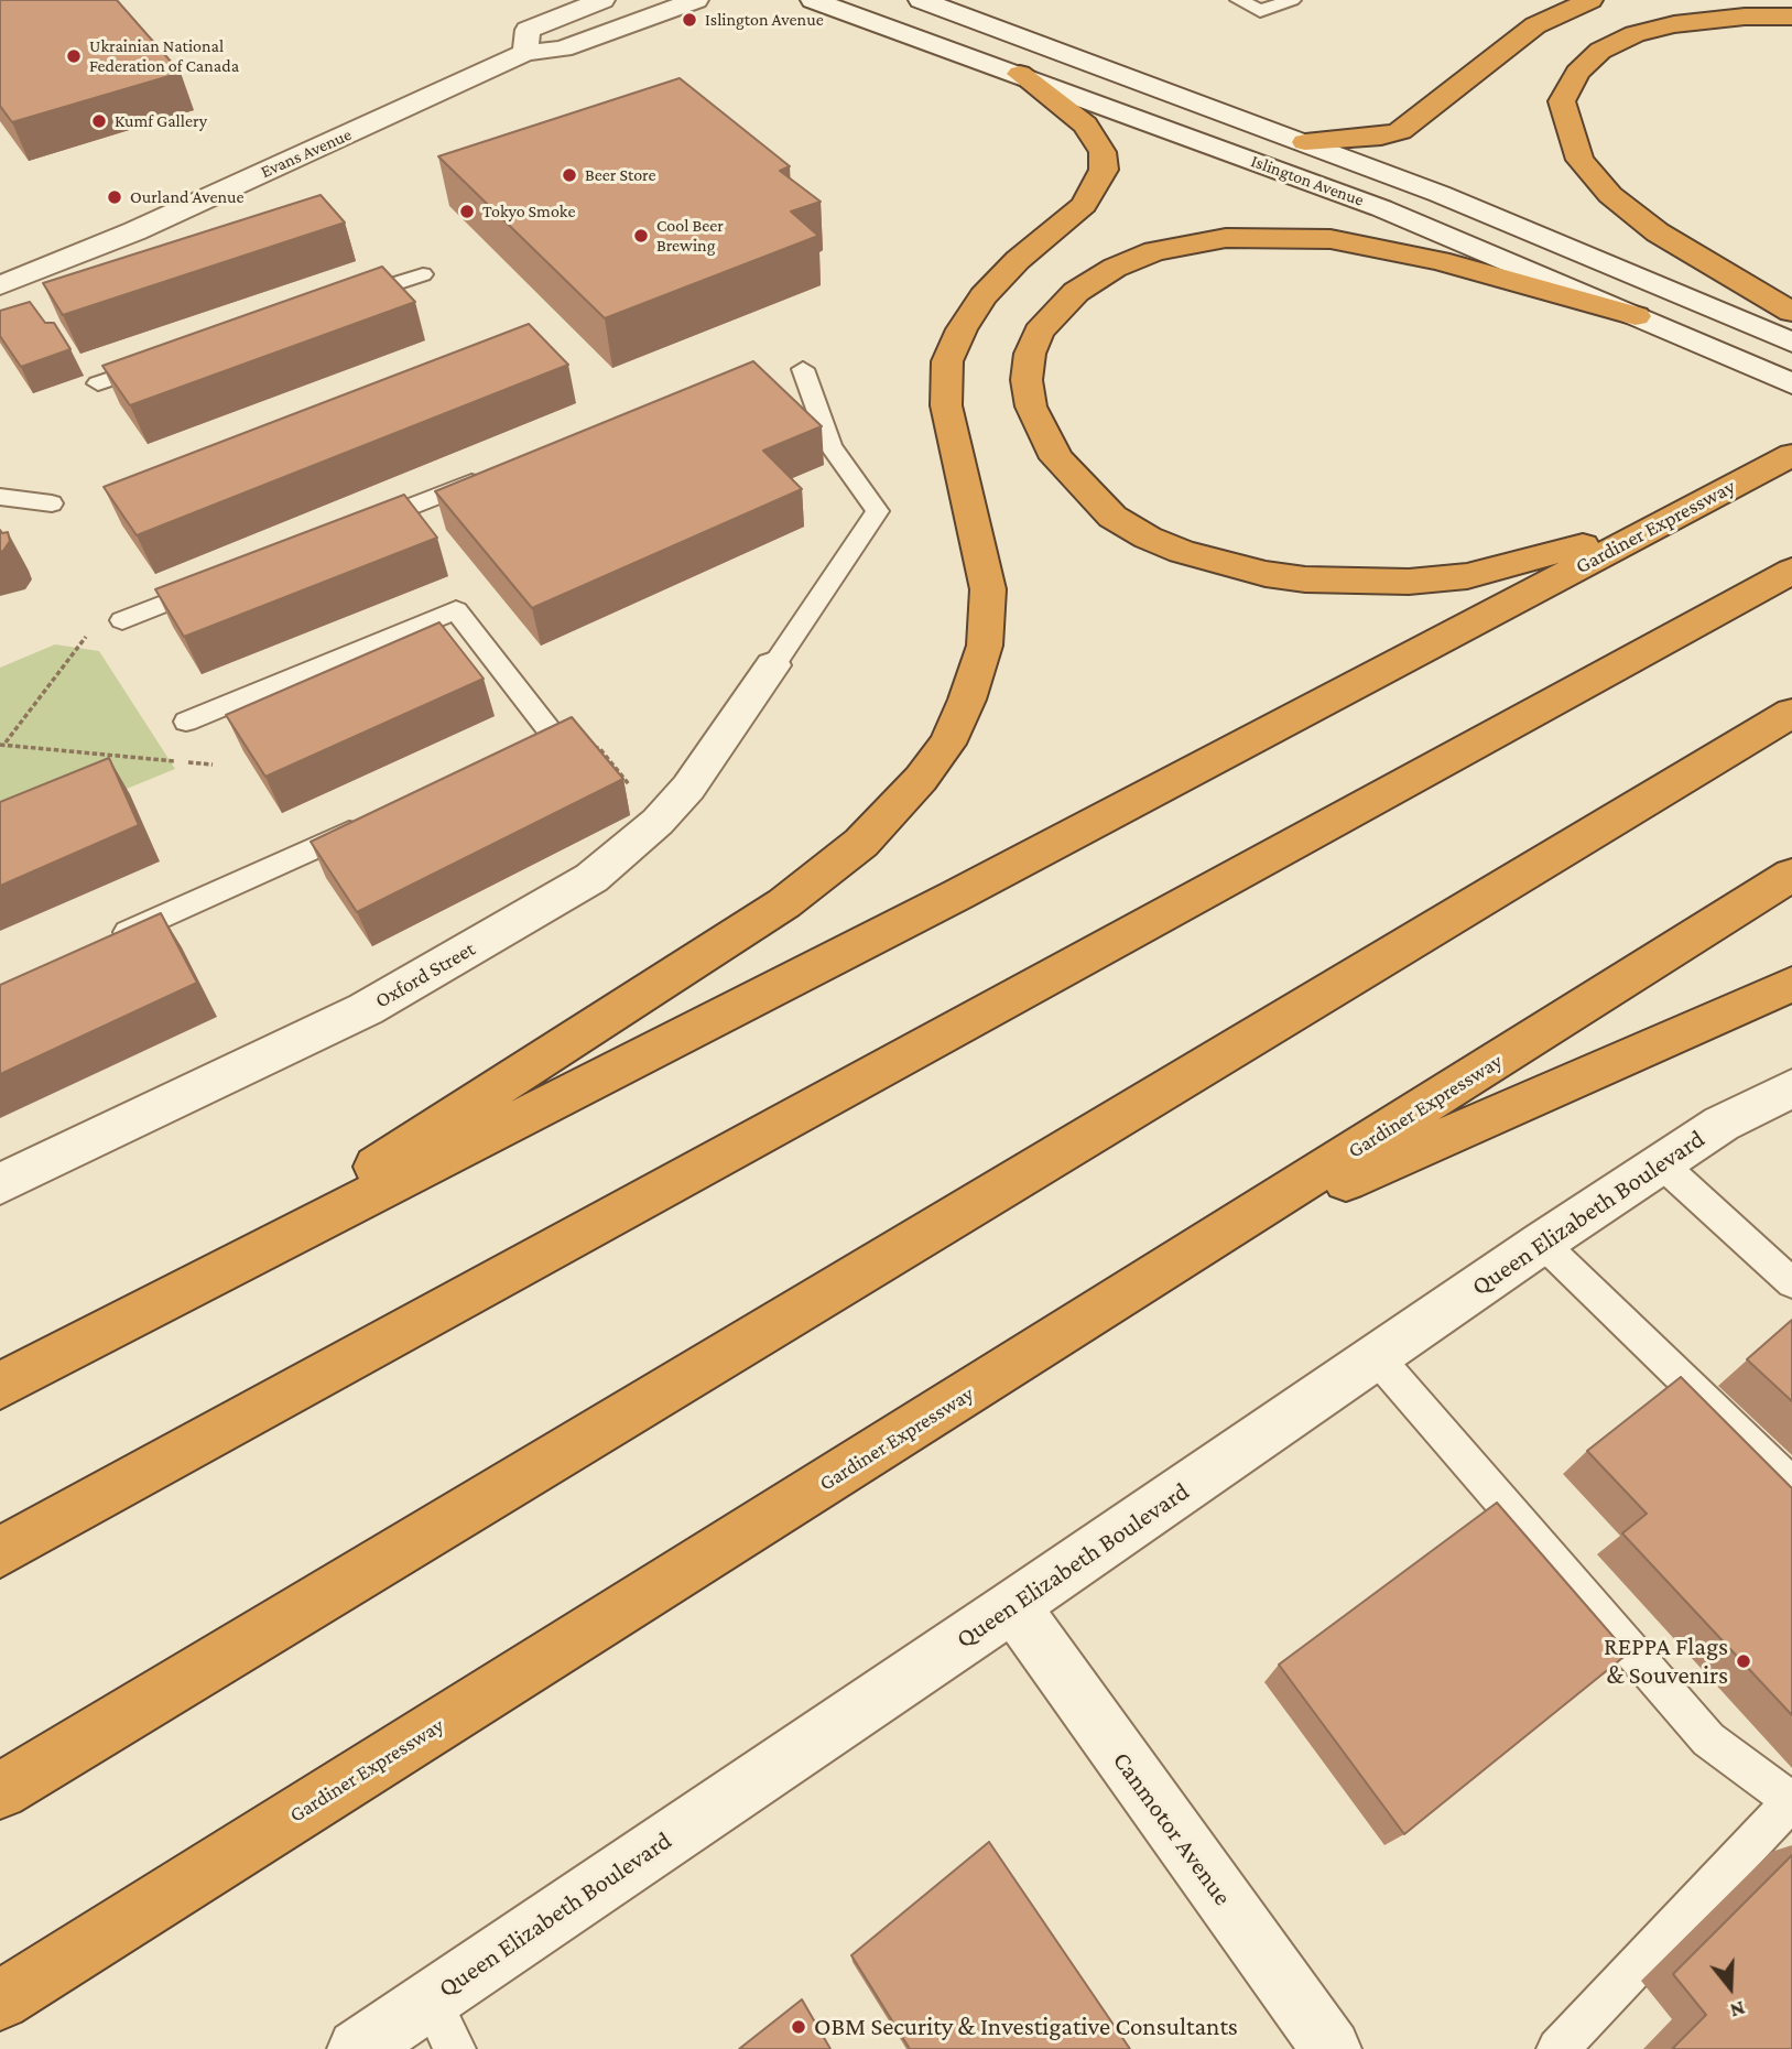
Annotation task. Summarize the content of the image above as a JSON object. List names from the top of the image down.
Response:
{
  "streets": {
    "highway": ["Gardiner Expressway"],
    "street": [
      "Evans Avenue",
      "Islington Avenue",
      "Oxford Street",
      "Queen Elizabeth Boulevard",
      "Canmotor Avenue"
    ]
  },
  "crossings": [
    ["Queen Elizabeth Boulevard", "Canmotor Avenue"]
  ],
  "places": [
    "Islington Avenue",
    "Ukrainian National Federation of Canada",
    "Kumf Gallery",
    "Beer Store",
    "Ourland Avenue",
    "Tokyo Smoke",
    "Cool Beer Brewing",
    "REPPA Flags & Souvenirs",
    "OBM Security & Investigative Consultants"
  ],
  "north": "bottom"
}
